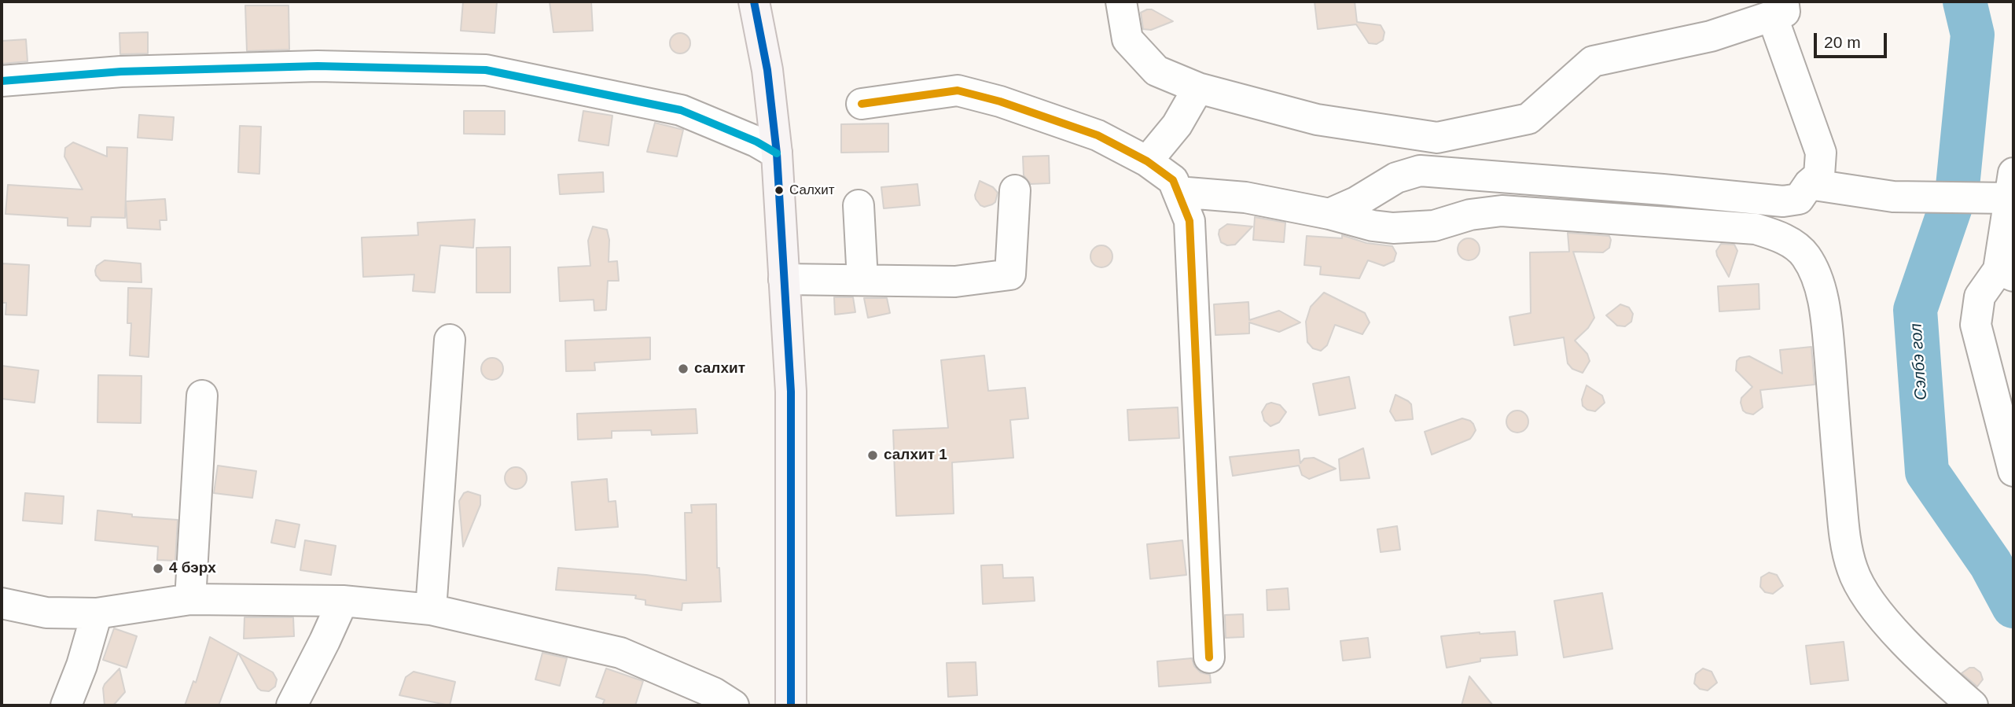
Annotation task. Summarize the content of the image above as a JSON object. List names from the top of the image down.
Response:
{
  "water": ["Сэлбэ гол"],
  "places": [
    "Салхит",
    "салхит",
    "салхит 1",
    "4 бэрх"
  ],
  "scale_bar": "20 m"
}
